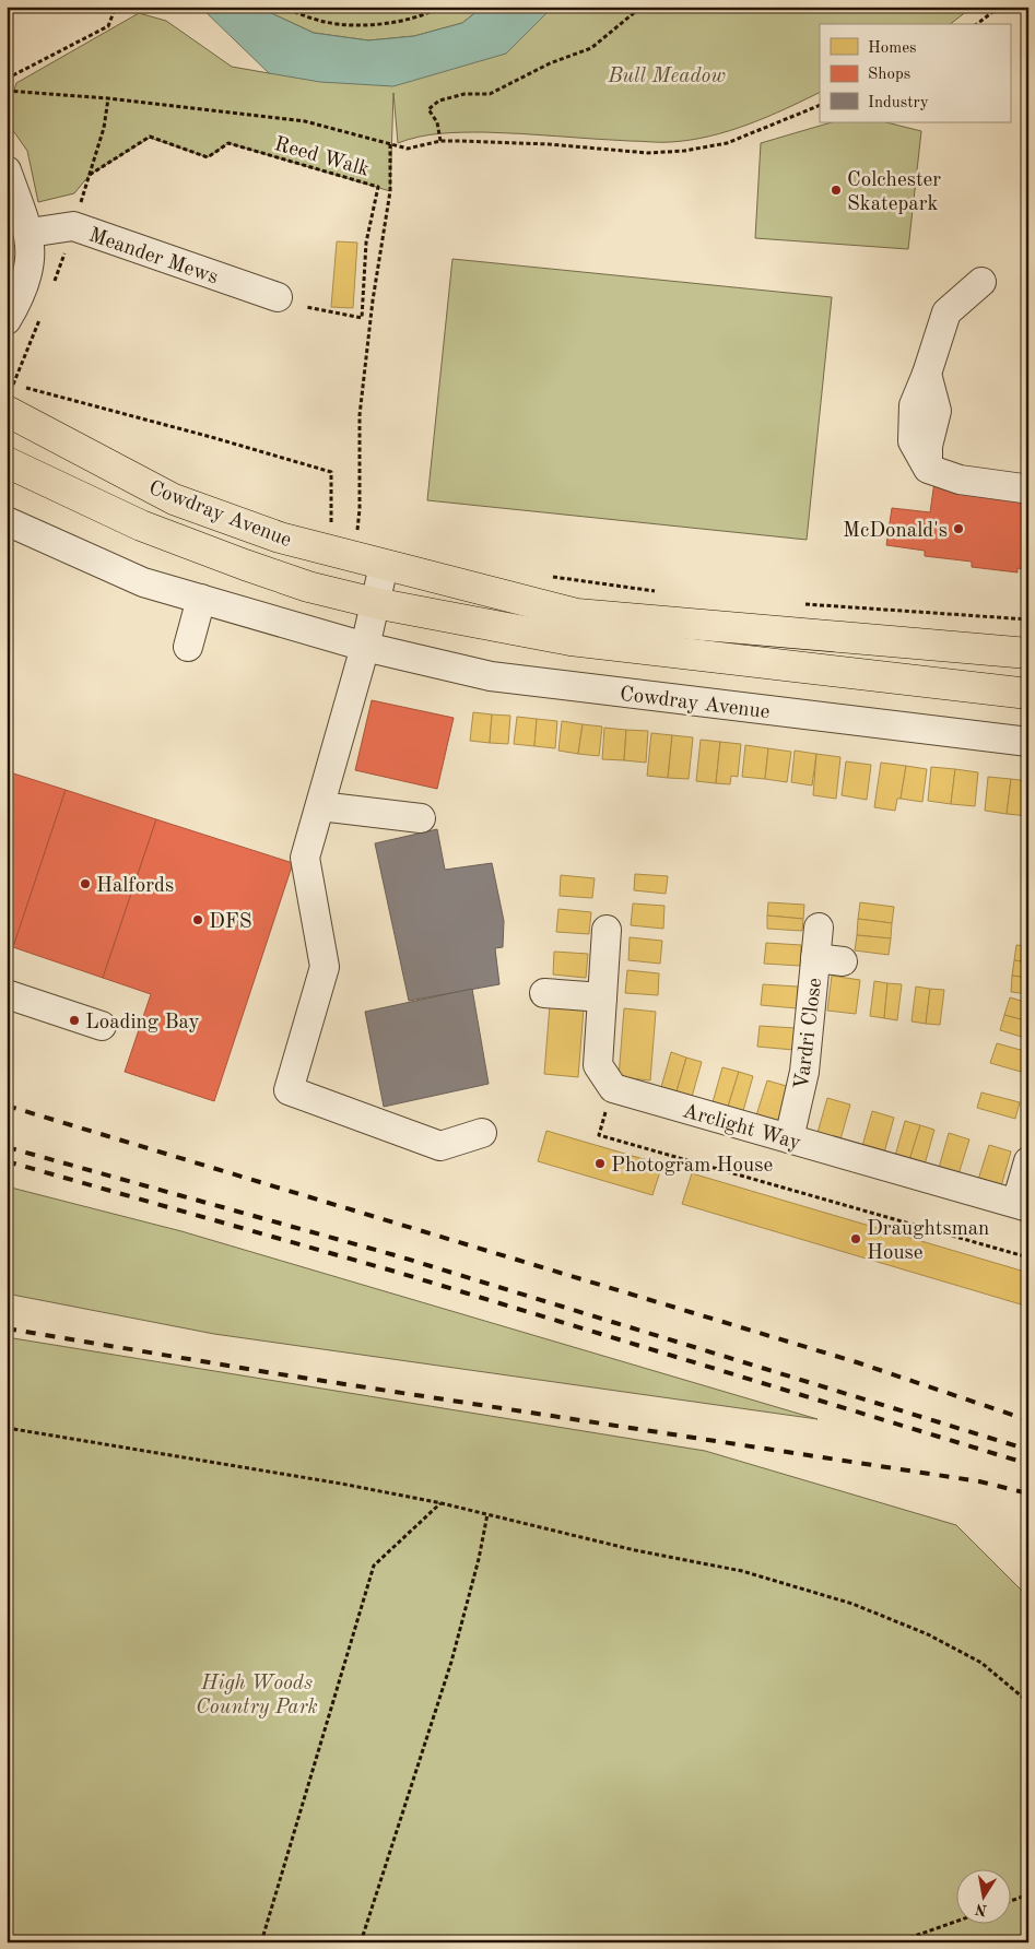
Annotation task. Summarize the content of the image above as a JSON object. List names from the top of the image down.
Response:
{
  "streets": {
    "main road": ["Cowdray Avenue"],
    "street": ["Meander Mews", "Vardri Close", "Arclight Way"],
    "path": ["Reed Walk"]
  },
  "crossings": [
    ["Vardri Close", "Arclight Way"]
  ],
  "parks": ["Bull Meadow", "High Woods Country Park"],
  "places": [
    "Colchester Skatepark",
    "McDonald's",
    "Halfords",
    "DFS",
    "Loading Bay",
    "Photogram House",
    "Draughtsman House"
  ],
  "legend": ["Homes", "Shops", "Industry"],
  "north": "bottom"
}
